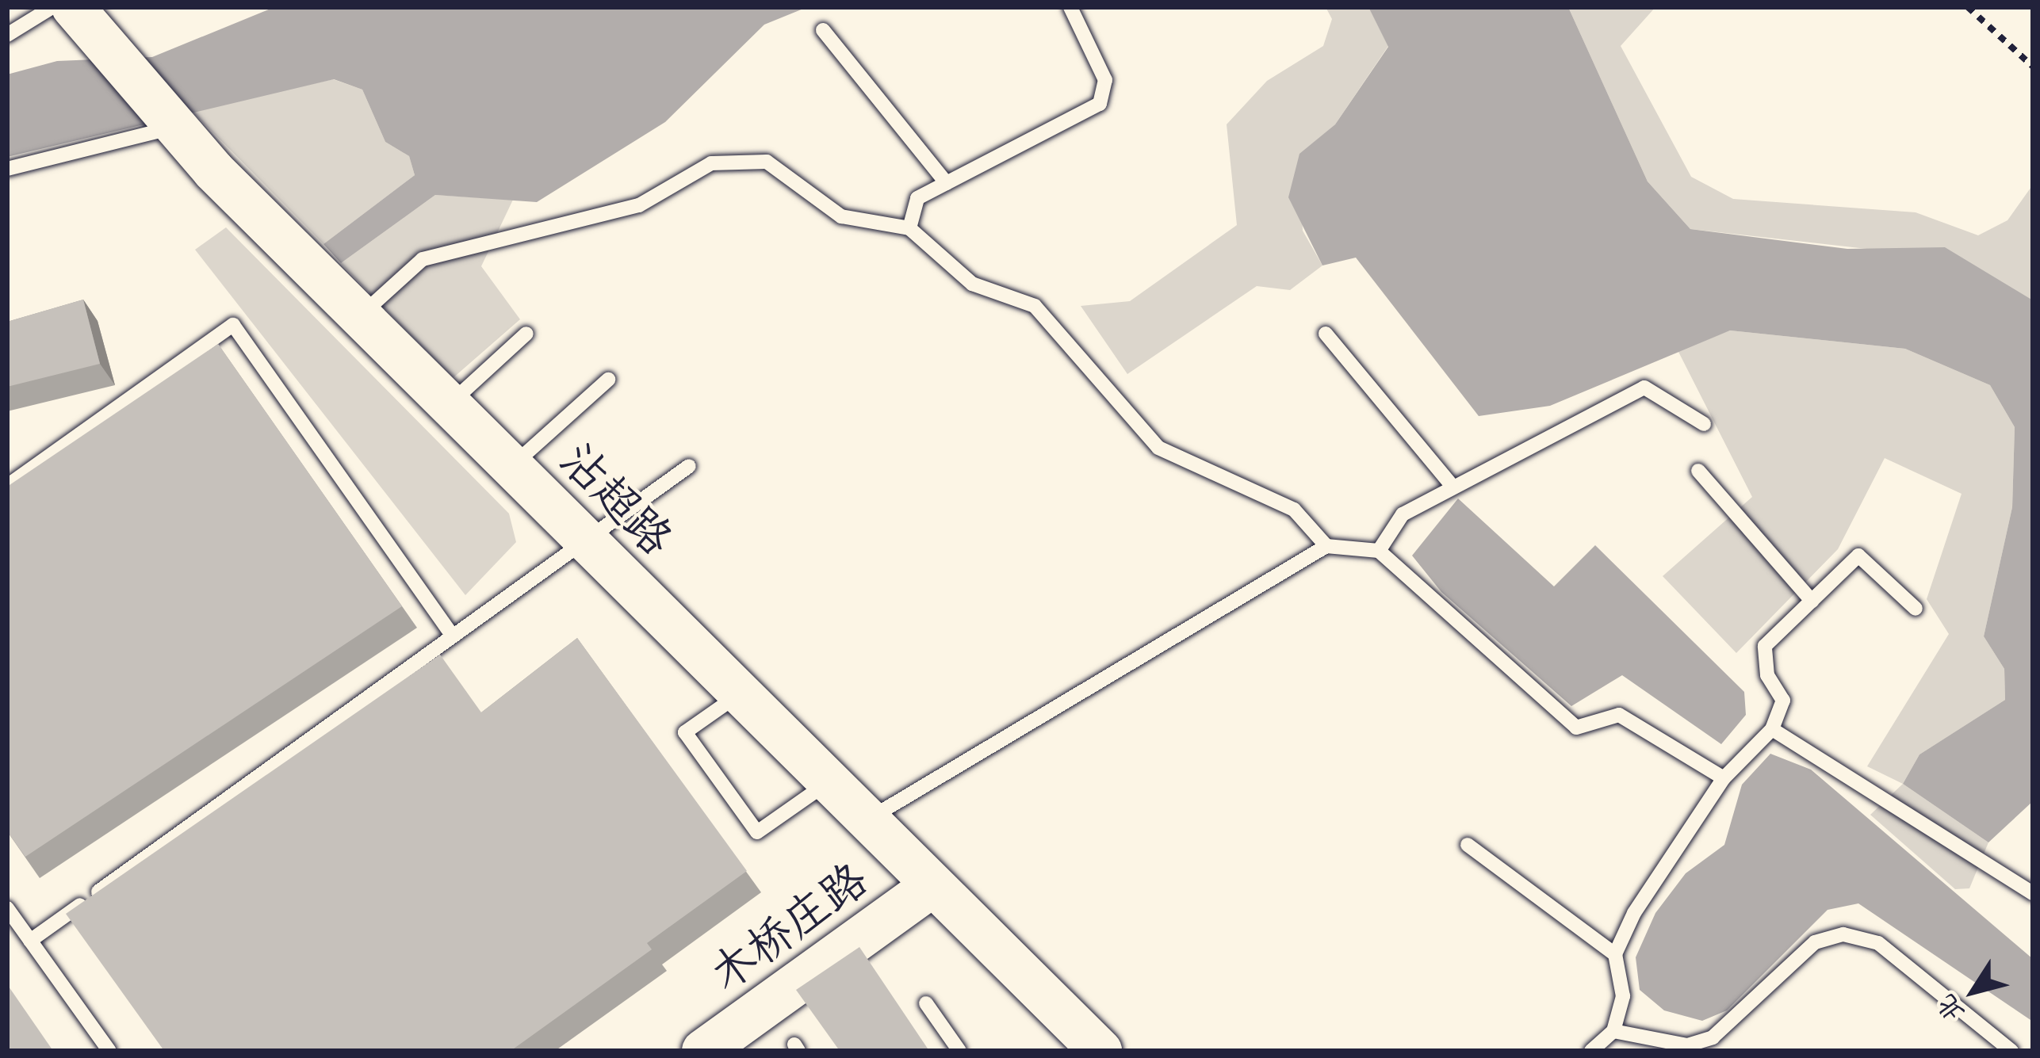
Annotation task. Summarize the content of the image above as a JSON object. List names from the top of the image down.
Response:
{
  "streets": {
    "street": ["沾超路", "木桥庄路"]
  },
  "crossings": [
    ["沾超路", "木桥庄路"]
  ],
  "north": "bottom left"
}
